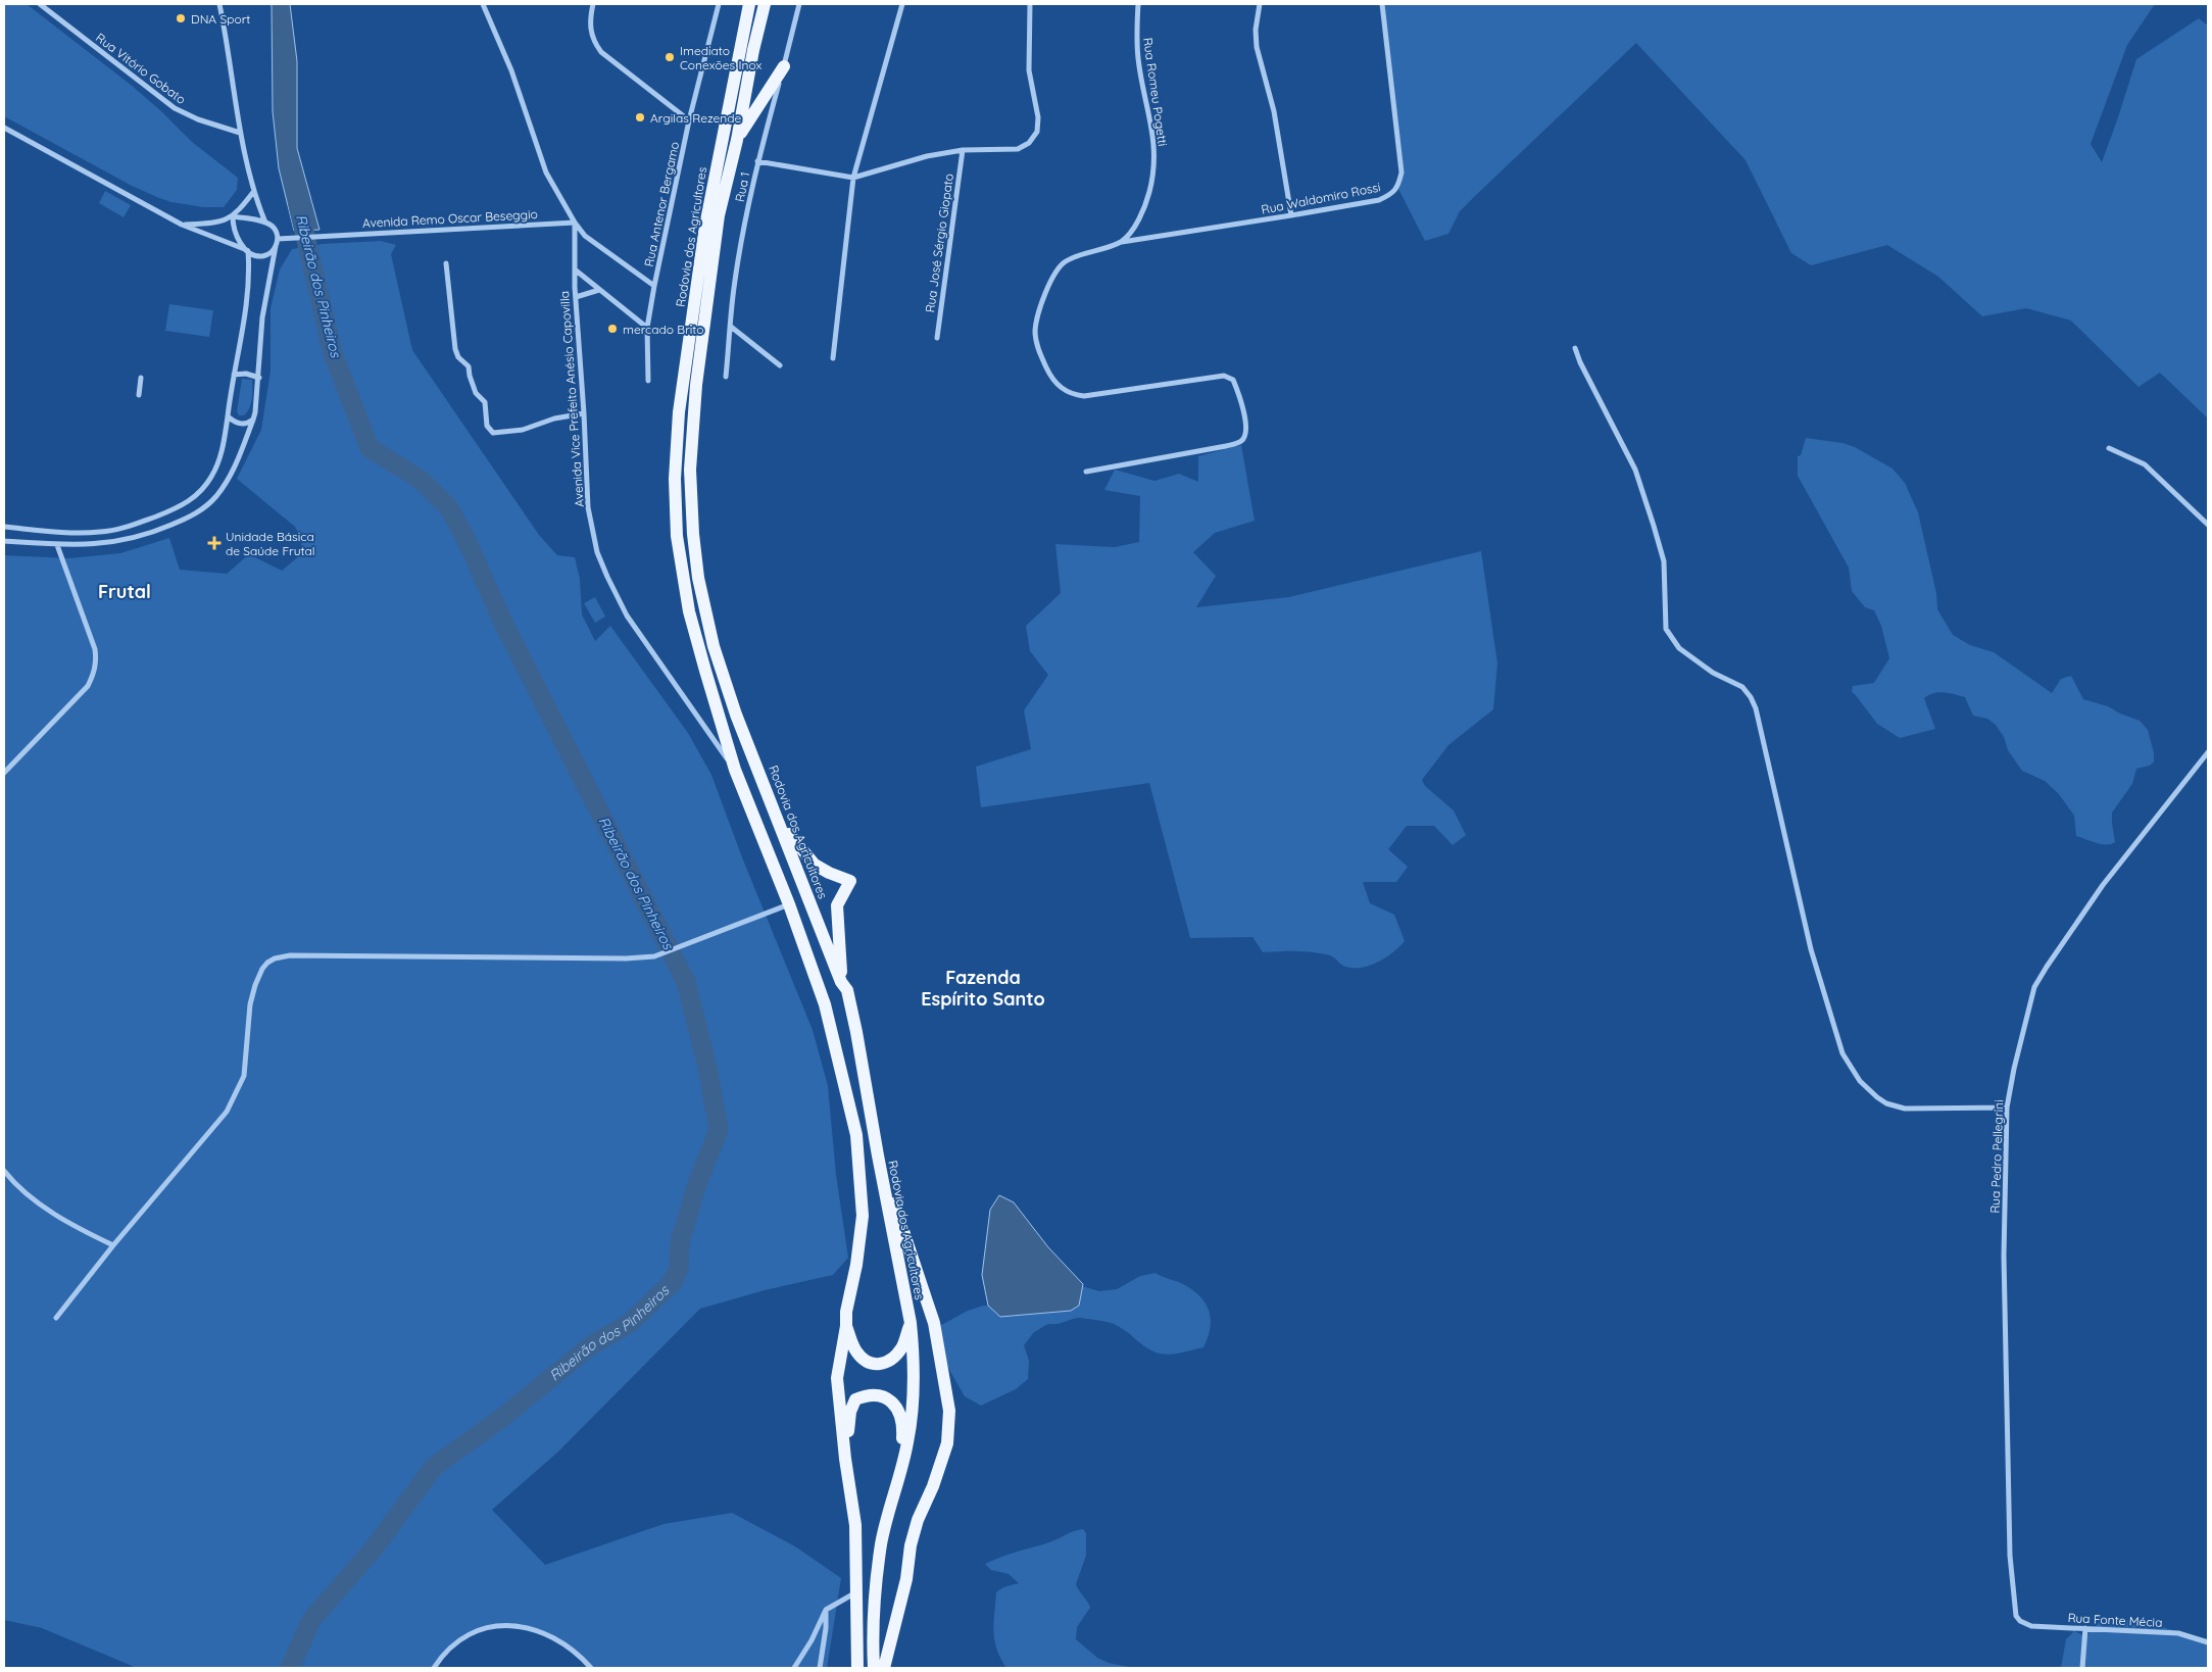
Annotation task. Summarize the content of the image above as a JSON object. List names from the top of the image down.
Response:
{
  "streets": {
    "main road": ["Rodovia dos Agricultores"],
    "street": [
      "Rua Vitório Gobato",
      "Rua Romeu Pogetti",
      "Rua 1",
      "Rua Waldomiro Rossi",
      "Rua Antenor Bergamo",
      "Avenida Remo Oscar Beseggio",
      "Rua José Sérgio Giopato",
      "Avenida Vice Prefeito Anésio Capovilla",
      "Rua Pedro Pellegrini",
      "Rua Fonte Mécia"
    ]
  },
  "crossings": [
    ["Rua Romeu Pogetti", "Rua Waldomiro Rossi"],
    ["Avenida Remo Oscar Beseggio", "Avenida Vice Prefeito Anésio Capovilla"],
    ["Rodovia dos Agricultores", "Avenida Vice Prefeito Anésio Capovilla"],
    ["Rua Pedro Pellegrini", "Rua Fonte Mécia"]
  ],
  "districts": ["Frutal", "Fazenda Espírito Santo"],
  "water": ["Ribeirão dos Pinheiros"],
  "places": {
    "other": [
      "DNA Sport",
      "Imediato Conexões Inox",
      "Argilas Rezende",
      "mercado Brito"
    ],
    "health": ["Unidade Básica de Saúde Frutal"]
  }
}
